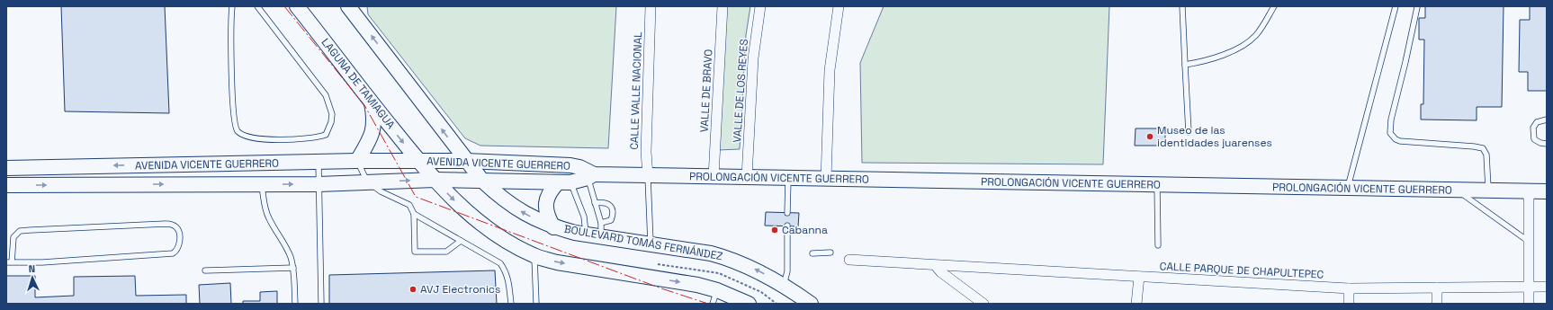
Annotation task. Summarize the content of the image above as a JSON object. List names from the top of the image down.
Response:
{
  "streets": {
    "main road": [
      "LAGUNA DE TAMIAGUA",
      "AVENIDA VICENTE GUERRERO",
      "PROLONGACIÓN VICENTE GUERRERO",
      "BOULEVARD TOMÁS FERNÁNDEZ"
    ],
    "street": [
      "CALLE VALLE NACIONAL",
      "VALLE DE BRAVO",
      "VALLE DE LOS REYES",
      "CALLE PARQUE DE CHAPULTEPEC"
    ]
  },
  "crossings": [
    ["LAGUNA DE TAMIAGUA", "AVENIDA VICENTE GUERRERO"],
    ["CALLE VALLE NACIONAL", "PROLONGACIÓN VICENTE GUERRERO"],
    ["VALLE DE BRAVO", "PROLONGACIÓN VICENTE GUERRERO"],
    ["VALLE DE LOS REYES", "PROLONGACIÓN VICENTE GUERRERO"],
    ["AVENIDA VICENTE GUERRERO", "PROLONGACIÓN VICENTE GUERRERO"],
    ["AVENIDA VICENTE GUERRERO", "BOULEVARD TOMÁS FERNÁNDEZ"]
  ],
  "places": ["Museo de las identidades juarenses", "Cabanna", "AVJ Electronics"],
  "north": "top"
}
